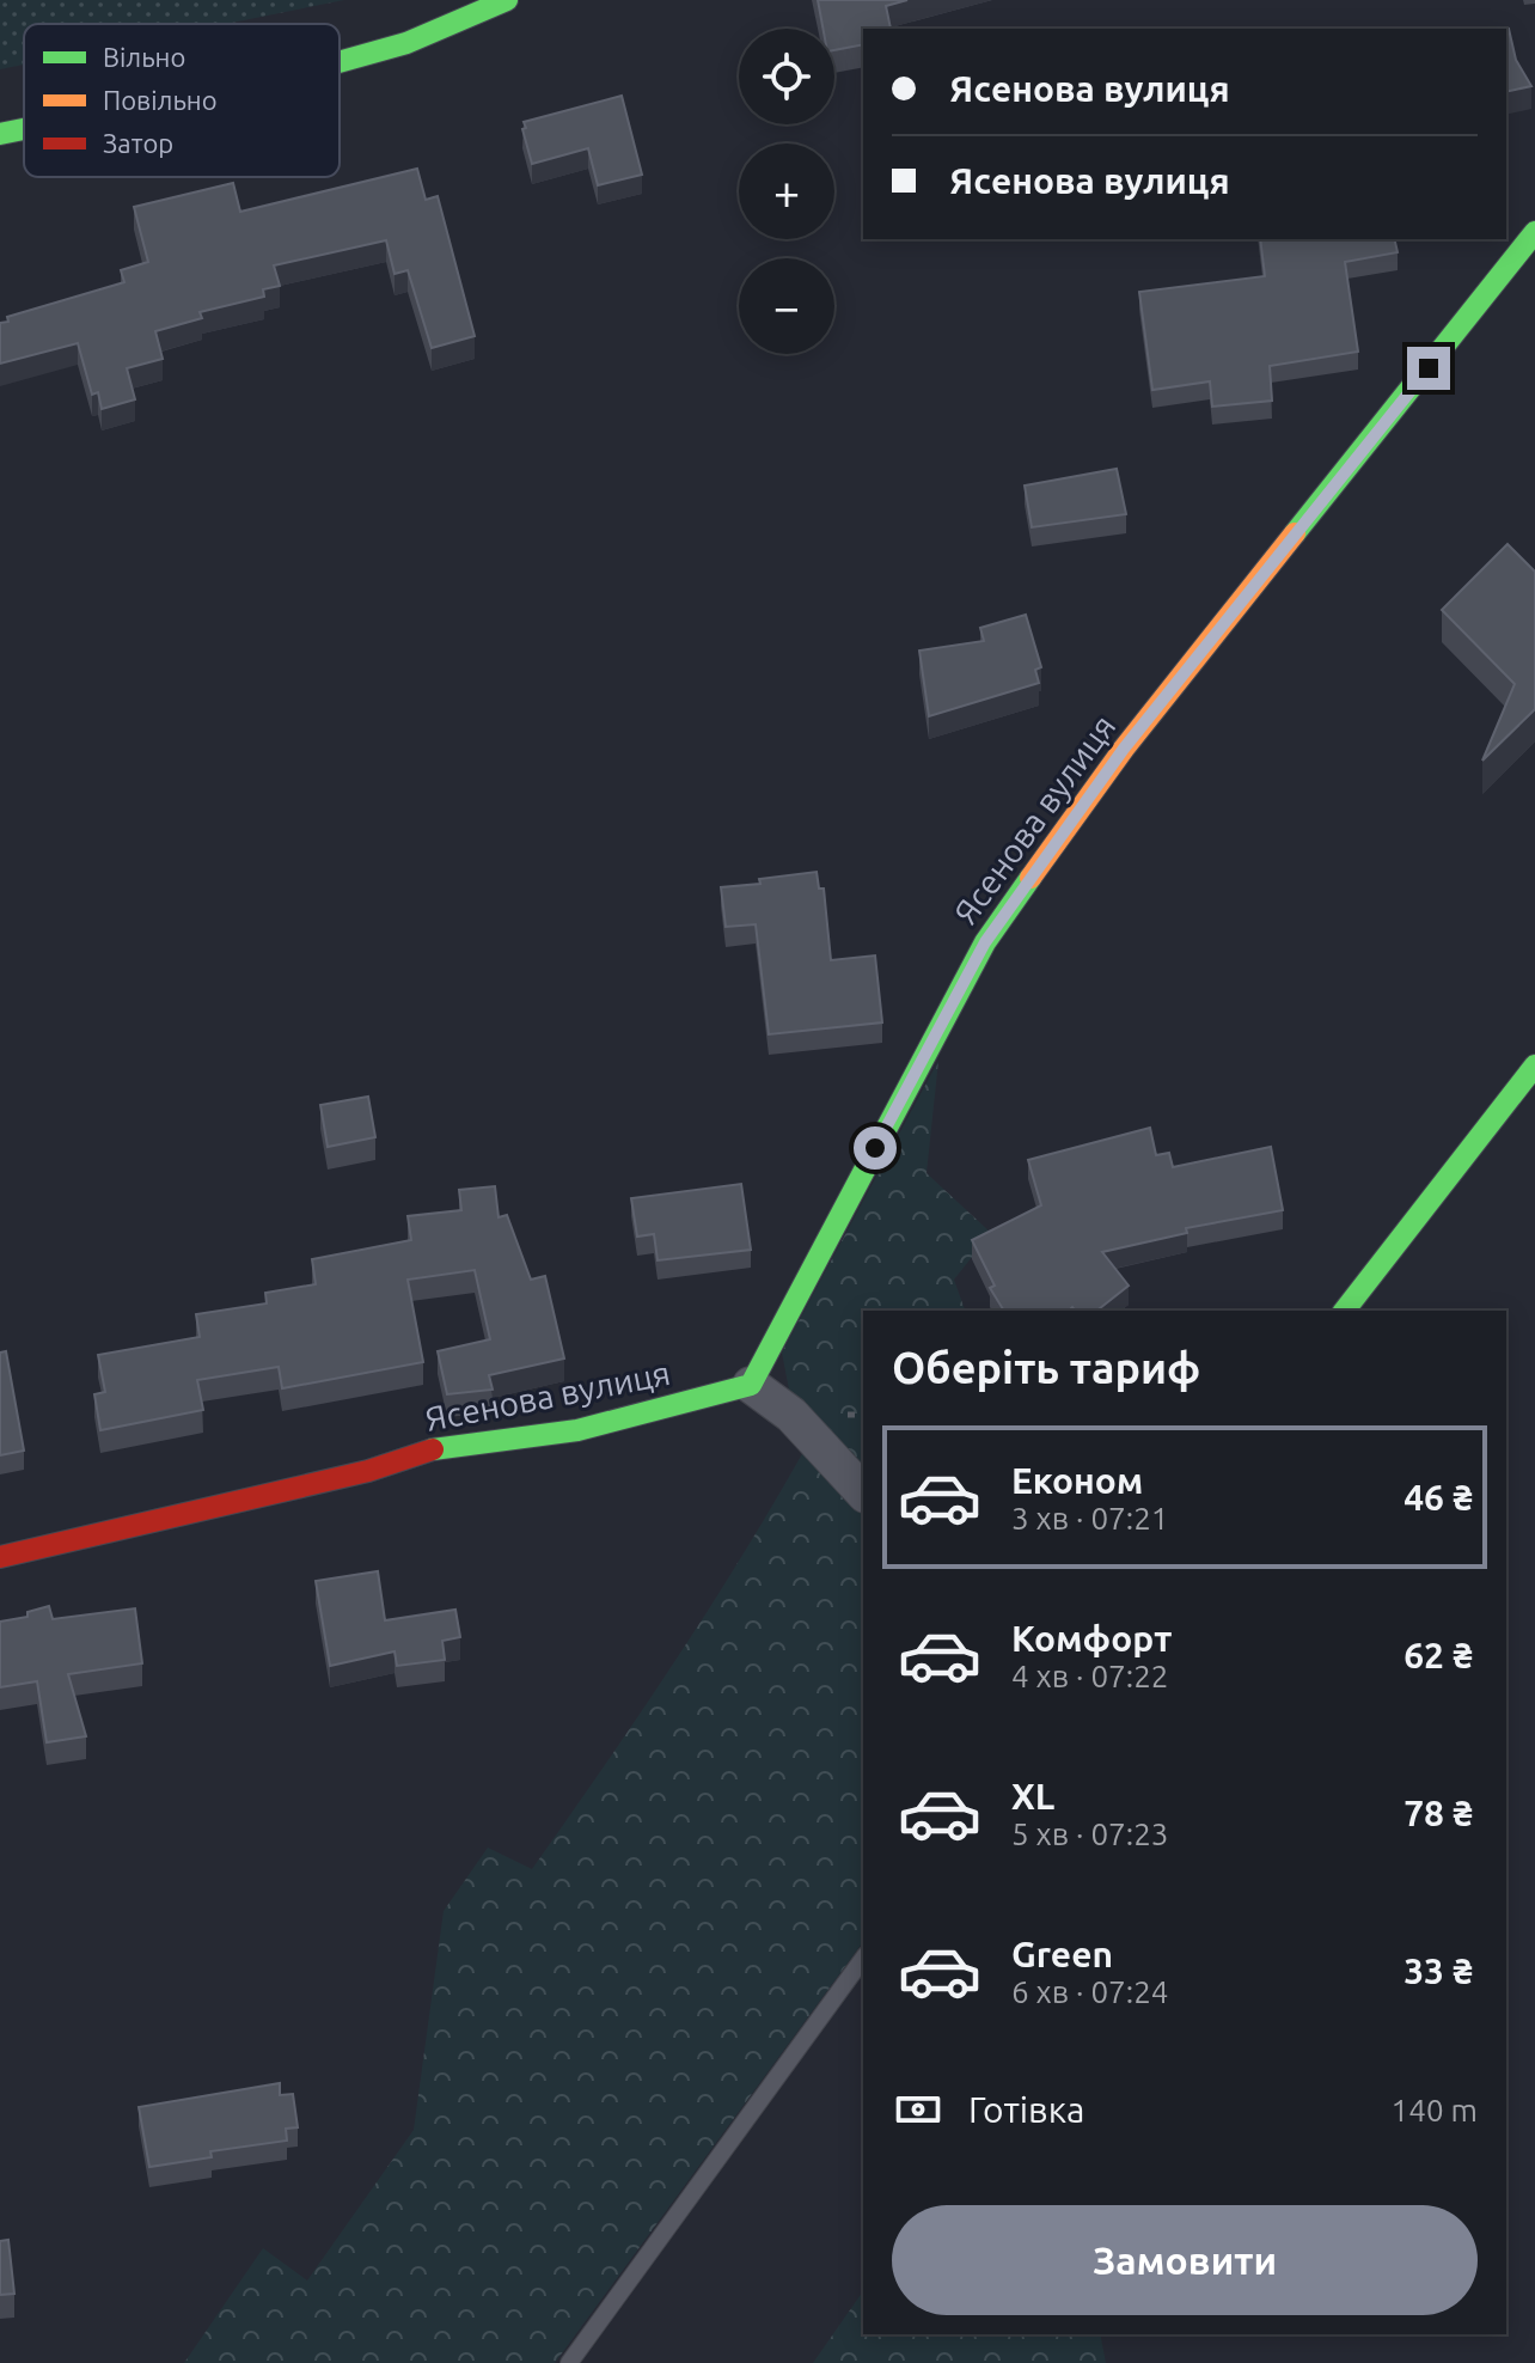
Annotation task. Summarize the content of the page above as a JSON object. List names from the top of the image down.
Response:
{
  "streets": {
    "street": ["Ясенова вулиця"]
  },
  "legend": ["Вільно", "Повільно", "Затор"],
  "page": {
    "map_buttons": ["+", "−"],
    "banner": ["Ясенова вулиця", "Ясенова вулиця"],
    "heading": "Оберіть тариф",
    "list": [
      {
        "name": "Економ",
        "note": "3 хв · 07:21",
        "value": "46 ₴"
      },
      {
        "name": "Комфорт",
        "note": "4 хв · 07:22",
        "value": "62 ₴"
      },
      {
        "name": "XL",
        "note": "5 хв · 07:23",
        "value": "78 ₴"
      },
      {
        "name": "Green",
        "note": "6 хв · 07:24",
        "value": "33 ₴"
      }
    ],
    "pay": ["Готівка", "140 m"],
    "buttons": "Замовити"
  }
}
